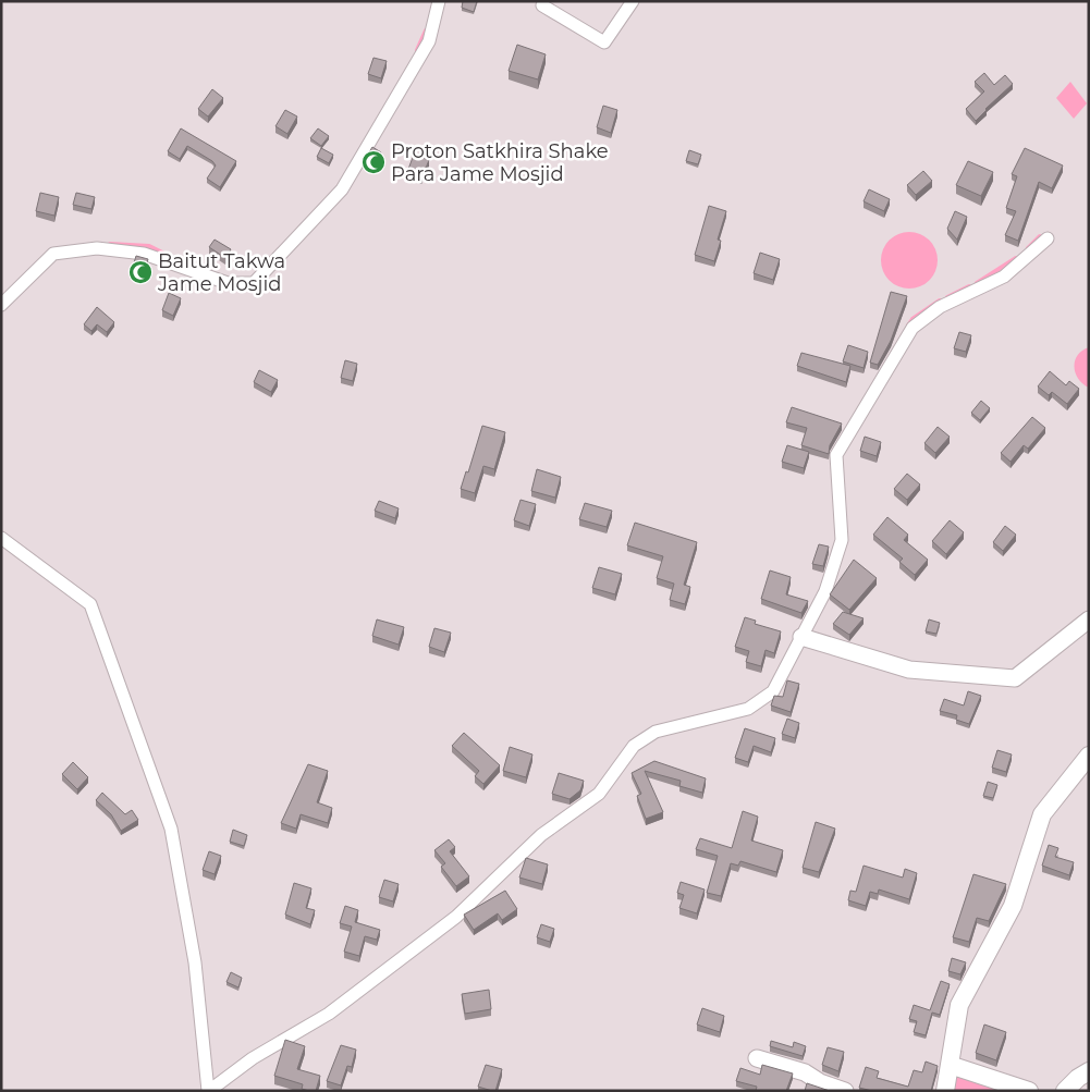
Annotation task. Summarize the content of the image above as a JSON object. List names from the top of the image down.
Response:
{
  "places": {
    "mosque": ["Proton Satkhira Shake Para Jame Mosjid", "Baitut Takwa Jame Mosjid"]
  }
}
